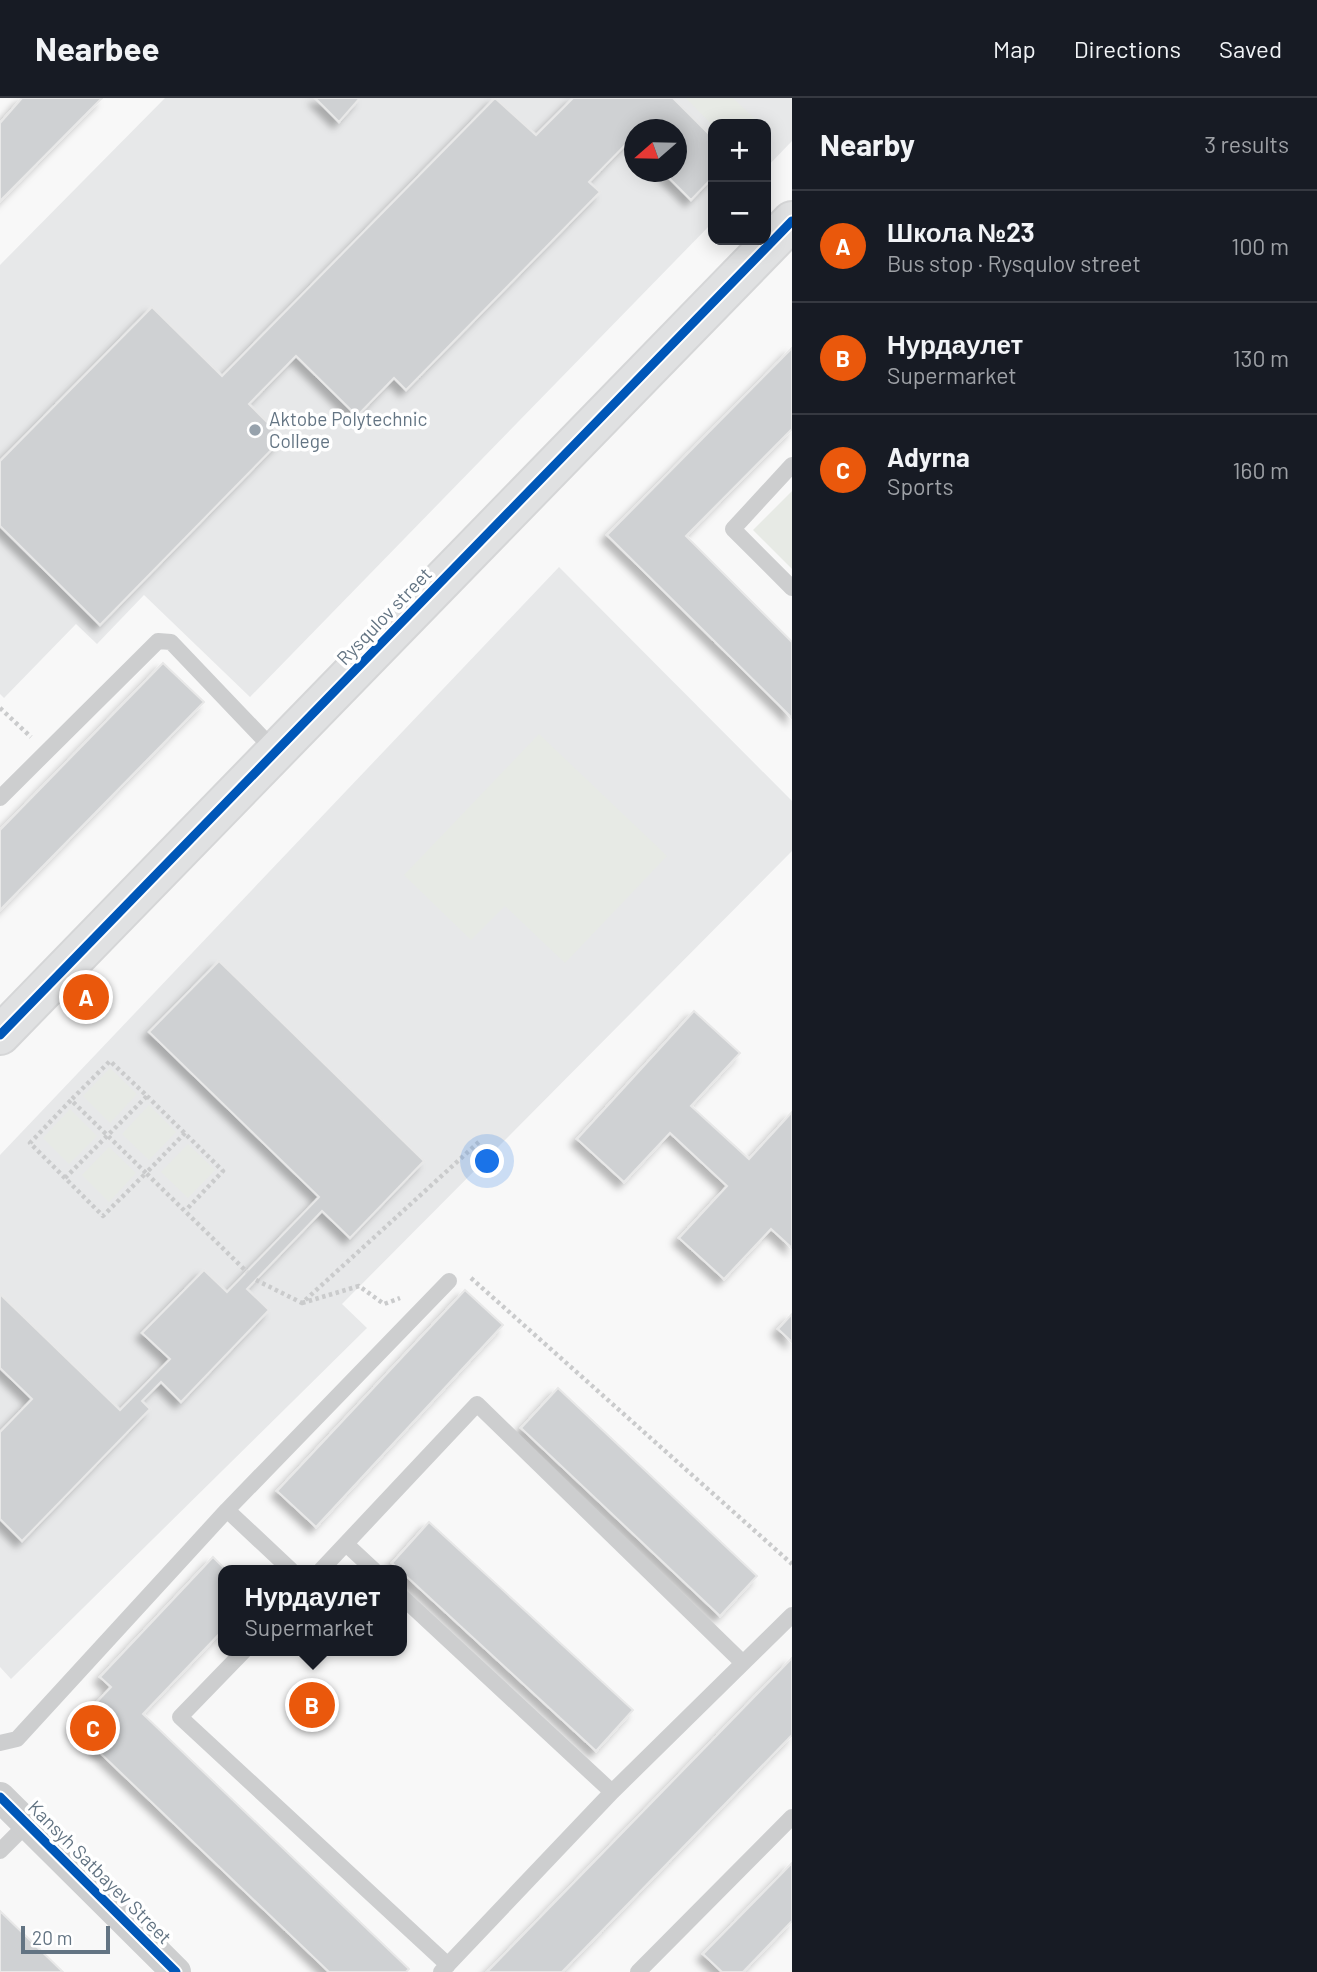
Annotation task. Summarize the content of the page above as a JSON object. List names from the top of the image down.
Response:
{
  "streets": {
    "street": ["Rysqulov street", "Kansyh Satbayev Street"]
  },
  "places": ["Aktobe Polytechnic College"],
  "scale_bar": "20 m",
  "north": "left",
  "page": {
    "header": "Nearbee",
    "nav": ["Map", "Directions", "Saved"],
    "heading": ["Nearby", "3 results"],
    "map_buttons": ["+", "−"],
    "list": [
      {
        "mark": "A",
        "name": "Школа №23",
        "note": "Bus stop · Rysqulov street",
        "value": "100 m"
      },
      {
        "mark": "B",
        "name": "Нурдаулет",
        "note": "Supermarket",
        "value": "130 m"
      },
      {
        "mark": "C",
        "name": "Adyrna",
        "note": "Sports",
        "value": "160 m"
      }
    ],
    "pins": ["A", "B", "C"],
    "popup": ["Нурдаулет", "Supermarket"],
    "scale": "20 m"
  }
}
